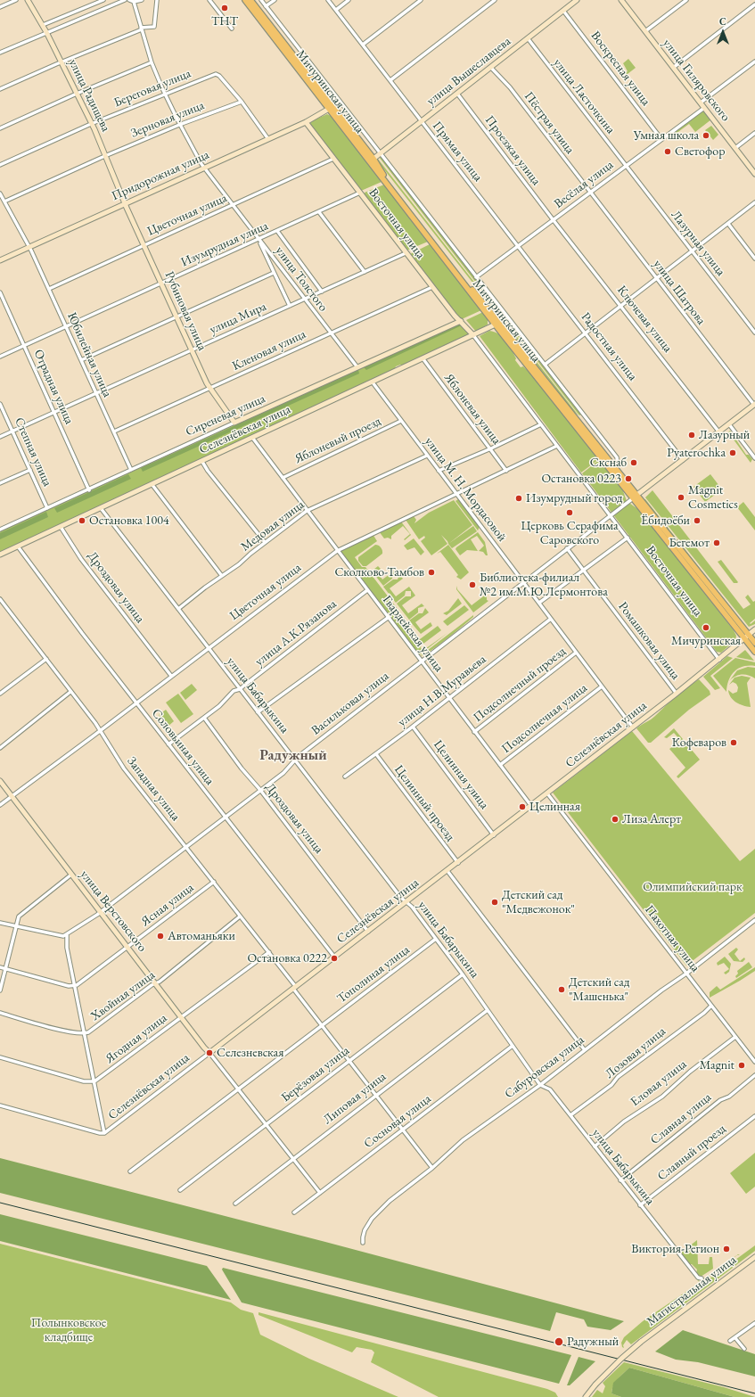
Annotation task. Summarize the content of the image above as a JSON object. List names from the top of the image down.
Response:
{
  "streets": {
    "main road": ["Мичуринская улица"],
    "street": [
      "Воскресная улица",
      "улица Вышеславцева",
      "улица Гиляровского",
      "Береговая улица",
      "улица Радищева",
      "улица Ласточкина",
      "Зерновая улица",
      "Пёстрая улица",
      "Проезжая улица",
      "Прямая улица",
      "Придорожная улица",
      "Весёлая улица",
      "Цветочная улица",
      "Восточная улица",
      "Лазурная улица",
      "Изумрудная улица",
      "улица Толстого",
      "улица Шатрова",
      "Рубиновая улица",
      "улица Мира",
      "Ключевая улица",
      "Радостная улица",
      "Кленовая улица",
      "Юбилейная улица",
      "Отрадная улица",
      "Яблоневая улица",
      "Сиреневая улица",
      "Селезнёвская улица",
      "Яблоневый проезд",
      "Степная улица",
      "улица М. Н. Мордасовой",
      "Медовая улица",
      "Дроздовая улица",
      "улица А.К.Рязанова",
      "Гвардейская улица",
      "Ромашковая улица",
      "Подсолнечный проезд",
      "улица Н.В.Муравьева",
      "улица Бабарыкина",
      "Васильковая улица",
      "Подсолнечная улица",
      "Соловьиная улица",
      "Целинная улица",
      "Западная улица",
      "Целинный проезд",
      "Ясная улица",
      "улица Верстовского",
      "Пахотная улица",
      "Тополиная улица",
      "Хвойная улица",
      "Ягодная улица",
      "Лозовая улица",
      "Сабуровская улица",
      "Берёзовая улица",
      "Еловая улица",
      "Липовая улица",
      "Славная улица",
      "Сосновая улица",
      "Славный проезд",
      "Магистральная улица"
    ]
  },
  "crossings": [
    ["Воскресная улица", "улица Вышеславцева"],
    ["Воскресная улица", "Весёлая улица"],
    ["улица Вышеславцева", "Мичуринская улица"],
    ["улица Вышеславцева", "улица Ласточкина"],
    ["улица Вышеславцева", "Пёстрая улица"],
    ["улица Вышеславцева", "Проезжая улица"],
    ["улица Вышеславцева", "Прямая улица"],
    ["улица Гиляровского", "Весёлая улица"],
    ["Береговая улица", "улица Радищева"],
    ["Береговая улица", "Зерновая улица"],
    ["Береговая улица", "улица Толстого"],
    ["Мичуринская улица", "Придорожная улица"],
    ["Мичуринская улица", "Селезнёвская улица"],
    ["Мичуринская улица", "Васильковая улица"],
    ["улица Радищева", "Зерновая улица"],
    ["улица Радищева", "Придорожная улица"],
    ["улица Радищева", "Рубиновая улица"],
    ["улица Ласточкина", "Весёлая улица"],
    ["улица Ласточкина", "Лазурная улица"],
    ["Зерновая улица", "улица Толстого"],
    ["Зерновая улица", "Юбилейная улица"],
    ["Пёстрая улица", "Весёлая улица"],
    ["Пёстрая улица", "улица Шатрова"],
    ["Проезжая улица", "Весёлая улица"],
    ["Проезжая улица", "Ключевая улица"],
    ["Прямая улица", "Весёлая улица"],
    ["Прямая улица", "Радостная улица"],
    ["Придорожная улица", "Восточная улица"],
    ["Придорожная улица", "улица Толстого"],
    ["Придорожная улица", "Рубиновая улица"],
    ["Придорожная улица", "Юбилейная улица"],
    ["Весёлая улица", "Лазурная улица"],
    ["Весёлая улица", "улица Шатрова"],
    ["Весёлая улица", "Ключевая улица"],
    ["Весёлая улица", "Радостная улица"],
    ["Цветочная улица", "Восточная улица"],
    ["Цветочная улица", "улица Толстого"],
    ["Цветочная улица", "Рубиновая улица"],
    ["Цветочная улица", "Юбилейная улица"],
    ["Цветочная улица", "Яблоневая улица"],
    ["Цветочная улица", "улица М. Н. Мордасовой"],
    ["Цветочная улица", "Дроздовая улица"],
    ["Цветочная улица", "Гвардейская улица"],
    ["Цветочная улица", "улица Бабарыкина"],
    ["Цветочная улица", "Соловьиная улица"],
    ["Цветочная улица", "Западная улица"],
    ["Цветочная улица", "улица Верстовского"],
    ["Восточная улица", "Изумрудная улица"],
    ["Восточная улица", "улица Мира"],
    ["Восточная улица", "Кленовая улица"],
    ["Восточная улица", "Сиреневая улица"],
    ["Восточная улица", "Селезнёвская улица"],
    ["Восточная улица", "Васильковая улица"],
    ["Изумрудная улица", "улица Толстого"],
    ["Изумрудная улица", "Рубиновая улица"],
    ["Изумрудная улица", "Юбилейная улица"],
    ["Изумрудная улица", "Отрадная улица"],
    ["улица Толстого", "улица Мира"],
    ["улица Толстого", "Кленовая улица"],
    ["улица Толстого", "Сиреневая улица"],
    ["Рубиновая улица", "улица Мира"],
    ["Рубиновая улица", "Кленовая улица"],
    ["Рубиновая улица", "Сиреневая улица"],
    ["улица Мира", "Юбилейная улица"],
    ["улица Мира", "Отрадная улица"],
    ["улица Мира", "Степная улица"],
    ["Кленовая улица", "Юбилейная улица"],
    ["Юбилейная улица", "Сиреневая улица"],
    ["Отрадная улица", "Сиреневая улица"],
    ["Яблоневая улица", "Селезнёвская улица"],
    ["Сиреневая улица", "Степная улица"],
    ["Селезнёвская улица", "улица М. Н. Мордасовой"],
    ["Селезнёвская улица", "Дроздовая улица"],
    ["Селезнёвская улица", "Гвардейская улица"],
    ["Селезнёвская улица", "Ромашковая улица"],
    ["Селезнёвская улица", "улица Бабарыкина"],
    ["Селезнёвская улица", "Соловьиная улица"],
    ["Селезнёвская улица", "Целинная улица"],
    ["Селезнёвская улица", "Западная улица"],
    ["Селезнёвская улица", "Целинный проезд"],
    ["Селезнёвская улица", "улица Верстовского"],
    ["Селезнёвская улица", "Пахотная улица"],
    ["Яблоневый проезд", "улица М. Н. Мордасовой"],
    ["Яблоневый проезд", "Гвардейская улица"],
    ["улица М. Н. Мордасовой", "Медовая улица"],
    ["улица М. Н. Мордасовой", "Подсолнечный проезд"],
    ["улица М. Н. Мордасовой", "улица Н.В.Муравьева"],
    ["улица М. Н. Мордасовой", "Васильковая улица"],
    ["улица М. Н. Мордасовой", "Подсолнечная улица"],
    ["Медовая улица", "Гвардейская улица"],
    ["Медовая улица", "улица Бабарыкина"],
    ["Дроздовая улица", "улица А.К.Рязанова"],
    ["Дроздовая улица", "Васильковая улица"],
    ["улица А.К.Рязанова", "Гвардейская улица"],
    ["улица А.К.Рязанова", "улица Бабарыкина"],
    ["улица А.К.Рязанова", "Соловьиная улица"],
    ["Гвардейская улица", "Подсолнечный проезд"],
    ["Гвардейская улица", "улица Н.В.Муравьева"],
    ["Гвардейская улица", "Васильковая улица"],
    ["Гвардейская улица", "Подсолнечная улица"],
    ["Ромашковая улица", "Васильковая улица"],
    ["улица Н.В.Муравьева", "Целинная улица"],
    ["улица Н.В.Муравьева", "Целинный проезд"],
    ["улица Бабарыкина", "Васильковая улица"],
    ["улица Бабарыкина", "Тополиная улица"],
    ["улица Бабарыкина", "Лозовая улица"],
    ["улица Бабарыкина", "Сабуровская улица"],
    ["улица Бабарыкина", "Берёзовая улица"],
    ["улица Бабарыкина", "Еловая улица"],
    ["улица Бабарыкина", "Липовая улица"],
    ["улица Бабарыкина", "Славная улица"],
    ["улица Бабарыкина", "Сосновая улица"],
    ["улица Бабарыкина", "Славный проезд"],
    ["Васильковая улица", "Соловьиная улица"],
    ["Васильковая улица", "Западная улица"],
    ["Васильковая улица", "улица Верстовского"],
    ["Западная улица", "Ясная улица"],
    ["Западная улица", "Тополиная улица"],
    ["Западная улица", "Хвойная улица"],
    ["Западная улица", "Ягодная улица"],
    ["Западная улица", "Сабуровская улица"],
    ["Западная улица", "Берёзовая улица"],
    ["Западная улица", "Липовая улица"],
    ["Западная улица", "Сосновая улица"],
    ["Ясная улица", "улица Верстовского"],
    ["улица Верстовского", "Хвойная улица"],
    ["улица Верстовского", "Ягодная улица"],
    ["Пахотная улица", "Лозовая улица"],
    ["Пахотная улица", "Сабуровская улица"],
    ["Пахотная улица", "Еловая улица"]
  ],
  "districts": ["Радужный"],
  "parks": ["Олимпийский парк", "Полынковское кладбище"],
  "places": [
    "ТНТ",
    "Умная школа",
    "Светофор",
    "Лазурный",
    "Pyaterochka",
    "Скснаб",
    "Остановка 0223",
    "Magnit Cosmetics",
    "Изумрудный город",
    "Церковь Серафима Саровского",
    "Остановка 1004",
    "Ёбидоёби",
    "Бегемот",
    "Сколково-Тамбов",
    "Библиотека-филиал №2 им.М.Ю.Лермонтова",
    "Мичуринская",
    "Кофеваров",
    "Целинная",
    "Лиза Алерт",
    "Детский сад \"Медвежонок\"",
    "Автоманьяки",
    "Остановка 0222",
    "Детский сад \"Машенька\"",
    "Селезневская",
    "Magnit",
    "Виктория-Регион",
    "Радужный"
  ],
  "north": "top"
}
